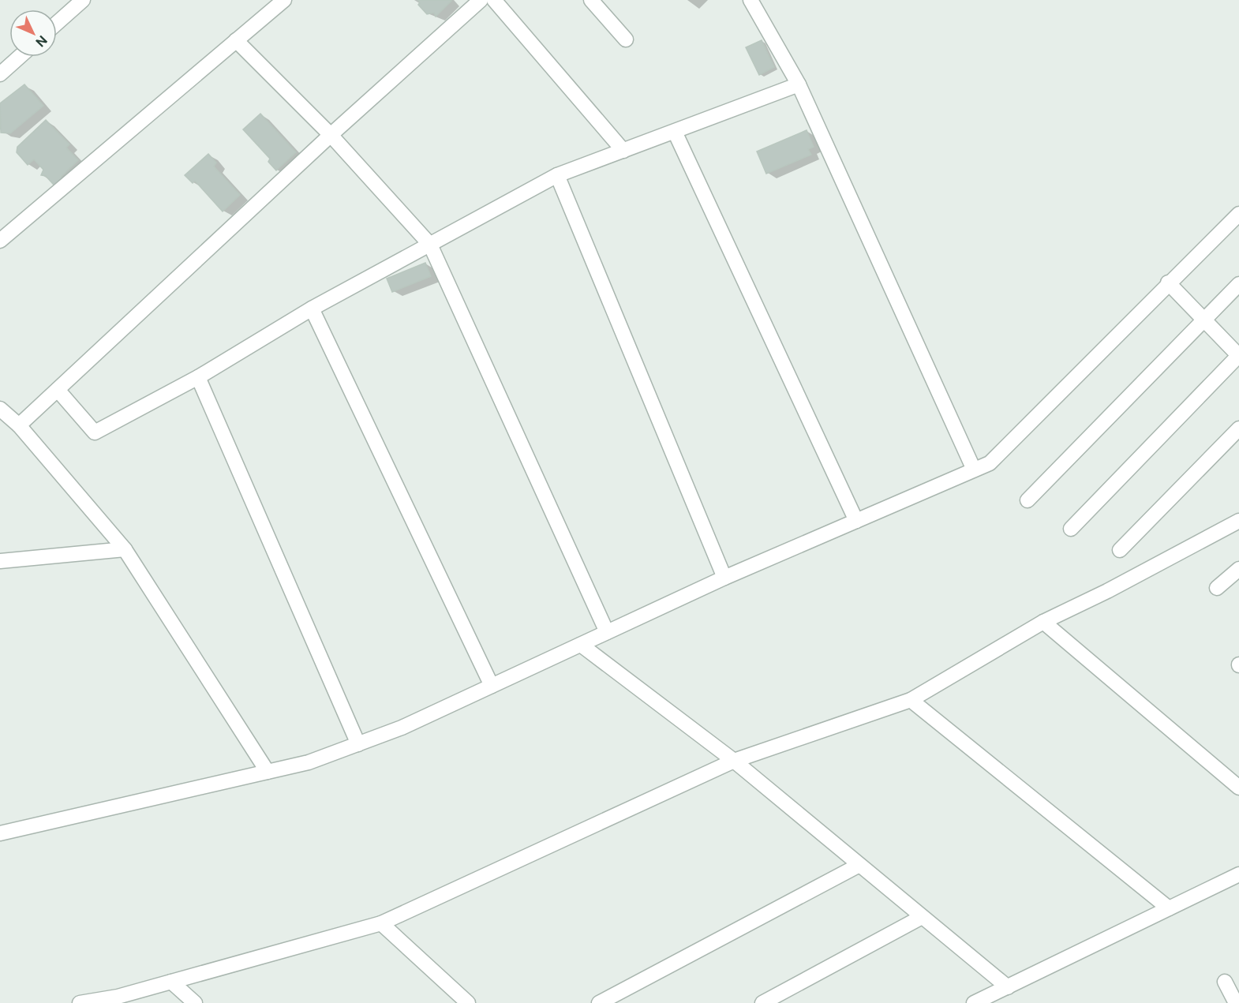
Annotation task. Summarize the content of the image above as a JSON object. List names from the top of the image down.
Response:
{
  "north": "bottom right"
}
